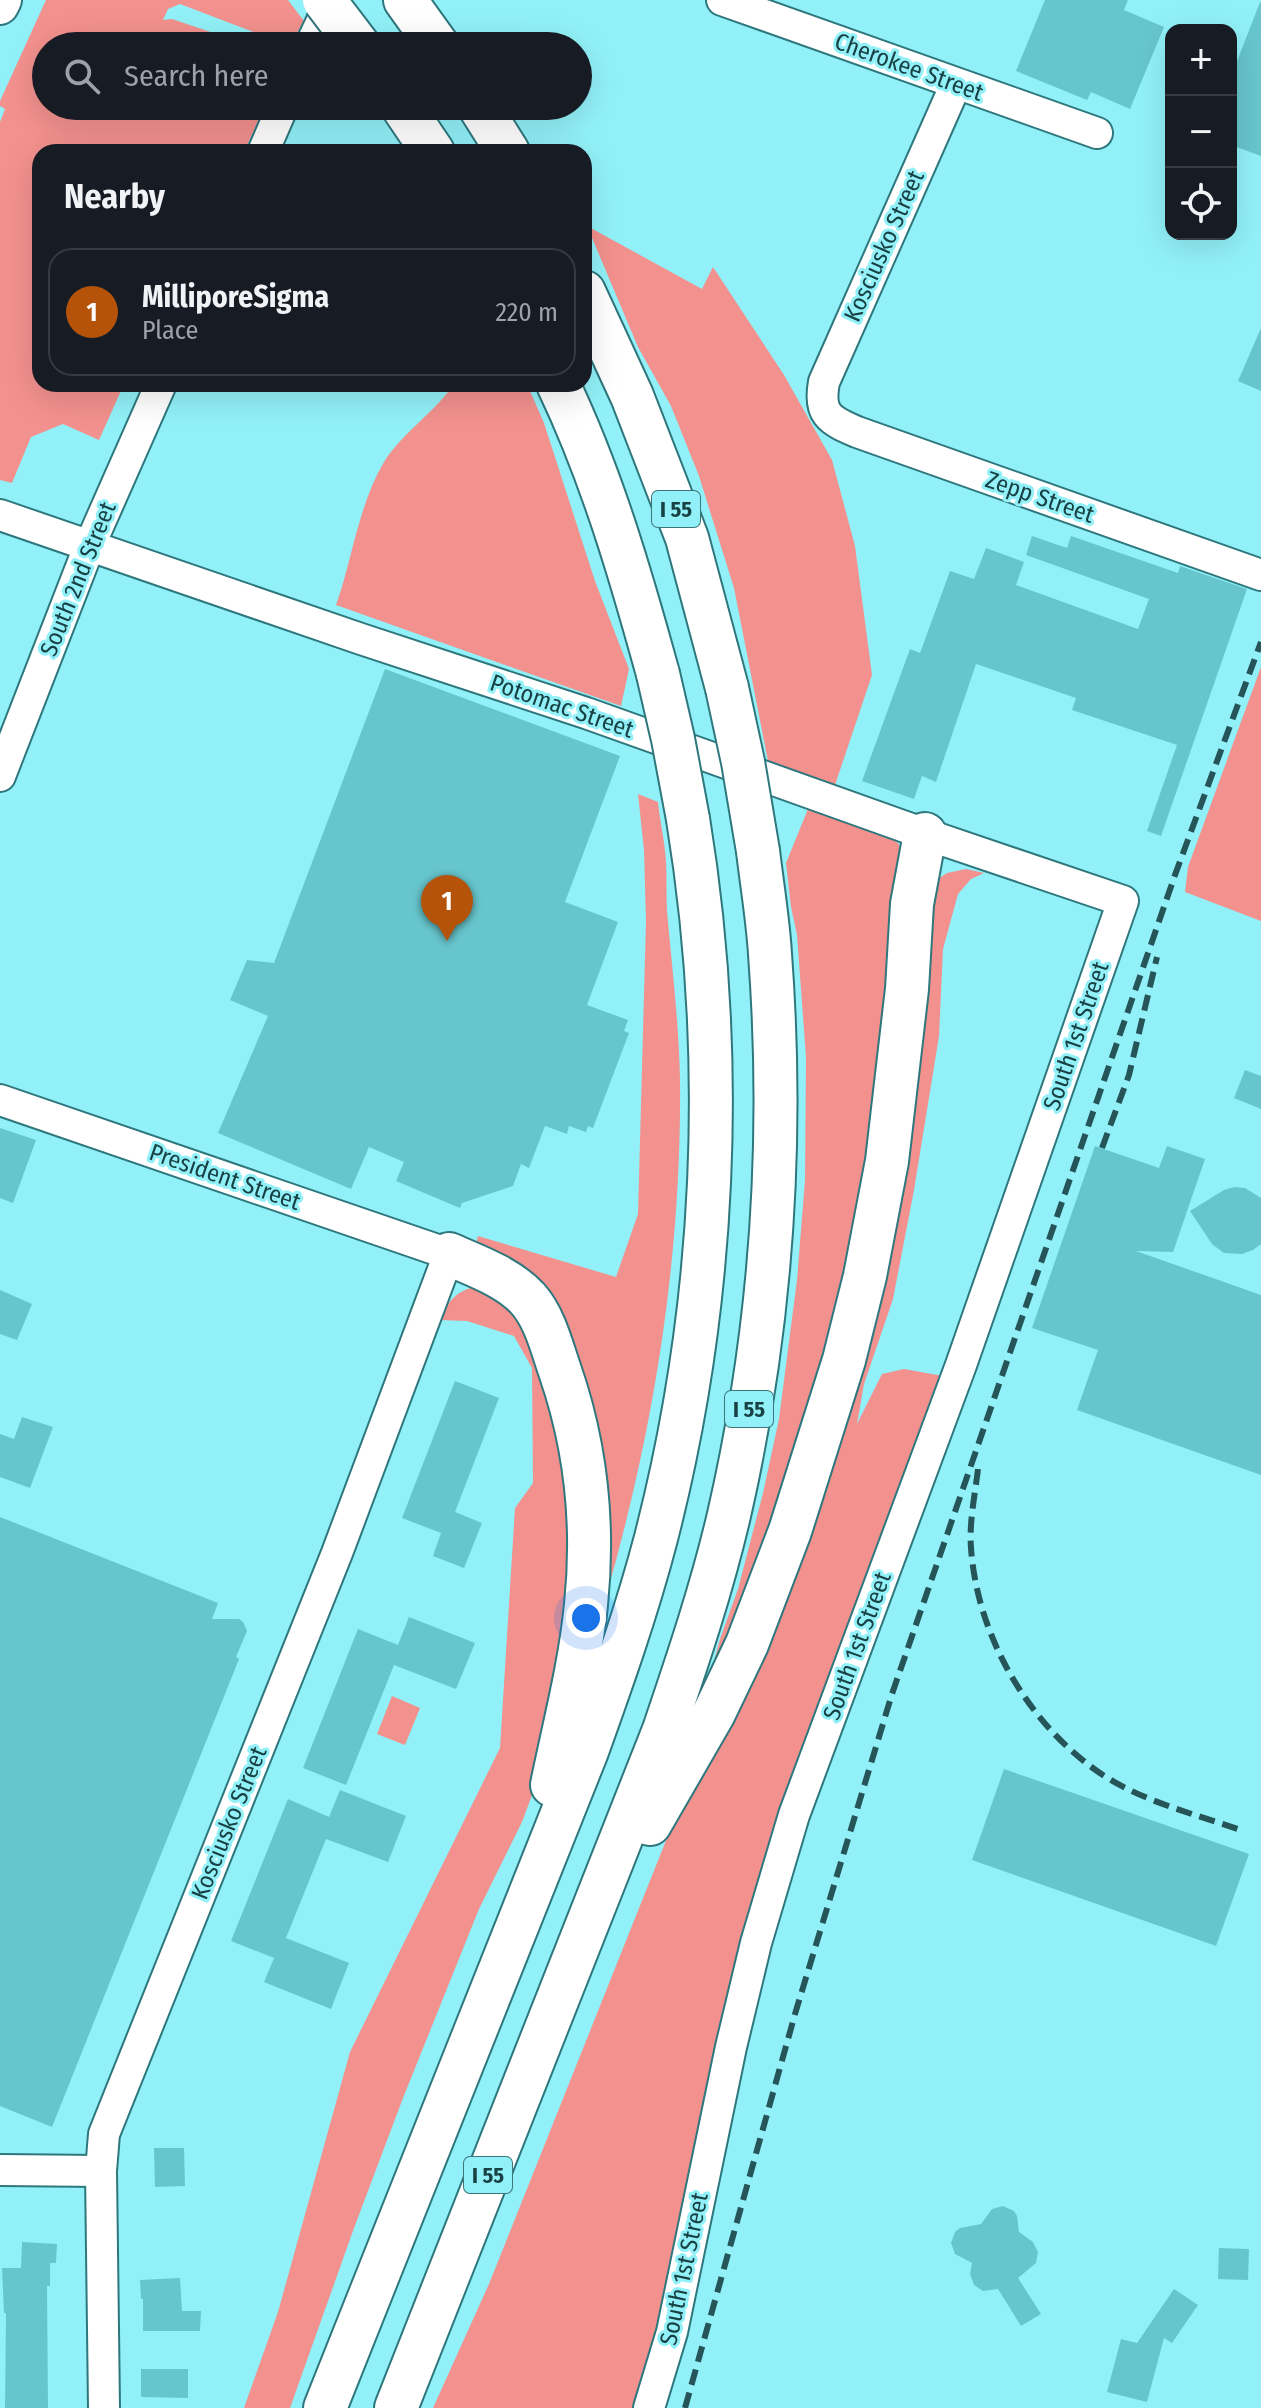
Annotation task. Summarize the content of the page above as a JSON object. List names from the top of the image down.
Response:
{
  "streets": {
    "highway": ["I 55"],
    "street": [
      "Cherokee Street",
      "Kosciusko Street",
      "Zepp Street",
      "South 2nd Street",
      "Potomac Street",
      "South 1st Street",
      "President Street"
    ]
  },
  "crossings": [
    ["Cherokee Street", "Kosciusko Street"],
    ["Kosciusko Street", "Zepp Street"],
    ["Kosciusko Street", "President Street"],
    ["South 2nd Street", "Potomac Street"],
    ["Potomac Street", "South 1st Street"]
  ],
  "page": {
    "map_buttons": ["+", "−"],
    "search": "Search here",
    "heading": "Nearby",
    "list": [
      {
        "mark": "1",
        "name": "MilliporeSigma",
        "note": "Place",
        "value": "220 m"
      }
    ],
    "pins": "1"
  }
}
